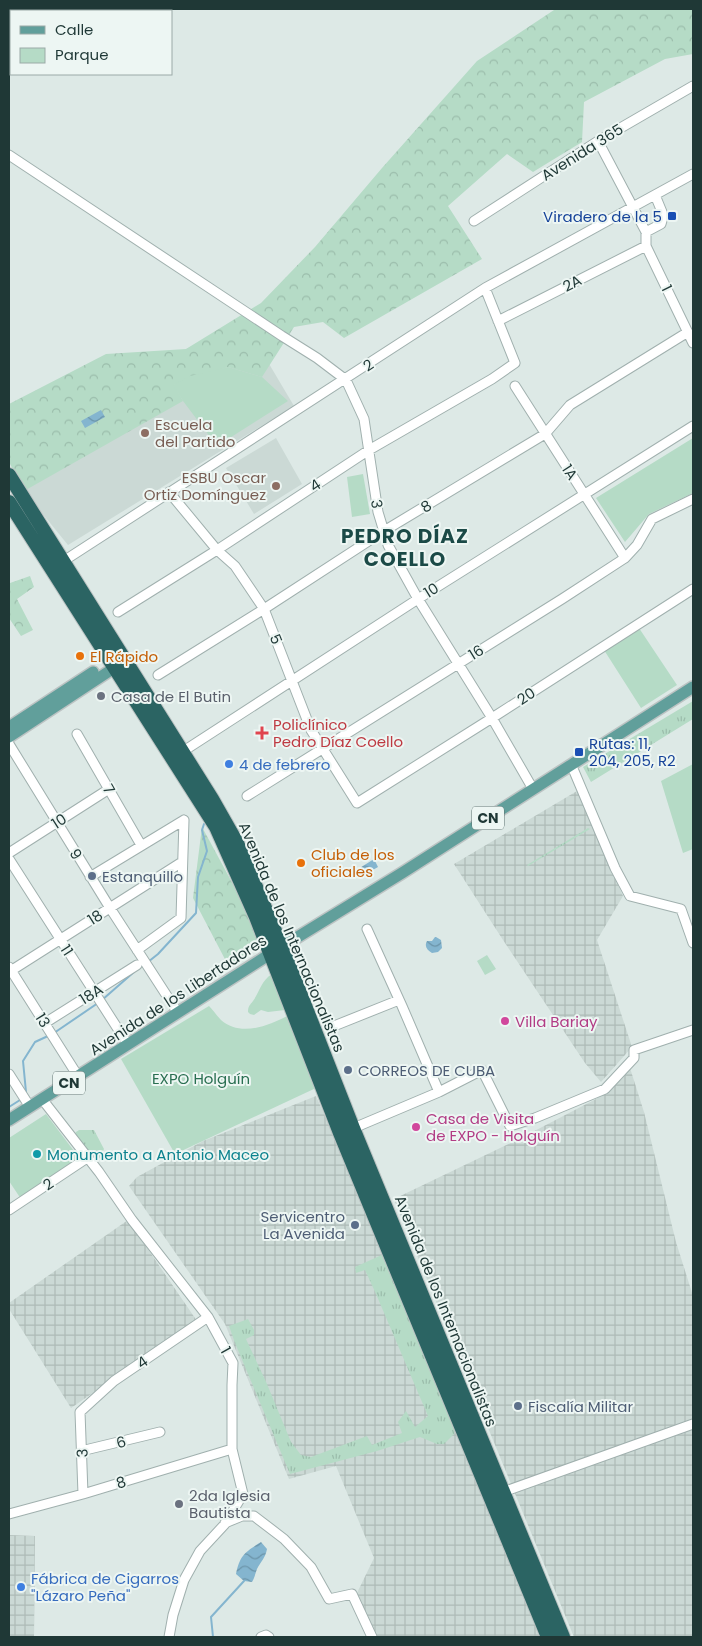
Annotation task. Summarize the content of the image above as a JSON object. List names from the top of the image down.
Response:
{
  "streets": {
    "highway": ["Avenida de los Internacionalistas"],
    "main road": ["CN", "Avenida de los Libertadores"],
    "street": [
      "Avenida 365",
      "2A",
      "1",
      "2",
      "1A",
      "4",
      "3",
      "8",
      "10",
      "5",
      "16",
      "20",
      "7",
      "9",
      "18",
      "11",
      "18A",
      "13",
      "6"
    ]
  },
  "crossings": [
    ["Avenida 365", "1"],
    ["2A", "1"],
    ["2A", "4"],
    ["1", "2"],
    ["1", "4"],
    ["1", "8"],
    ["1", "Avenida de los Libertadores"],
    ["2", "3"],
    ["2", "5"],
    ["2", "Avenida de los Internacionalistas"],
    ["1A", "8"],
    ["1A", "10"],
    ["1A", "16"],
    ["4", "3"],
    ["4", "5"],
    ["3", "8"],
    ["3", "10"],
    ["3", "16"],
    ["3", "20"],
    ["3", "Avenida de los Libertadores"],
    ["3", "6"],
    ["8", "5"],
    ["10", "5"],
    ["10", "7"],
    ["10", "9"],
    ["10", "Avenida de los Internacionalistas"],
    ["5", "16"],
    ["5", "20"],
    ["9", "18"],
    ["9", "Avenida de los Libertadores"],
    ["18", "11"],
    ["18", "13"],
    ["Avenida de los Internacionalistas", "Avenida de los Libertadores"],
    ["11", "18A"],
    ["18A", "13"]
  ],
  "districts": ["PEDRO DÍAZ COELLO"],
  "parks": ["EXPO Holguín"],
  "places": {
    "transit": ["Viradero de la 5", "Rutas: 11, 204, 205, R2"],
    "other": [
      "Escuela del Partido",
      "ESBU Oscar Ortiz Domínguez",
      "El Rápido",
      "Casa de El Butin",
      "4 de febrero",
      "Club de los oficiales",
      "Estanquillo",
      "Villa Bariay",
      "CORREOS DE CUBA",
      "Casa de Visita de EXPO - Holguín",
      "Monumento a Antonio Maceo",
      "Servicentro La Avenida",
      "Fiscalía Militar",
      "2da Iglesia Bautista",
      "Fábrica de Cigarros \"Lázaro Peña\""
    ],
    "health": ["Policlínico Pedro Díaz Coello"]
  },
  "legend": ["Calle", "Parque"]
}
